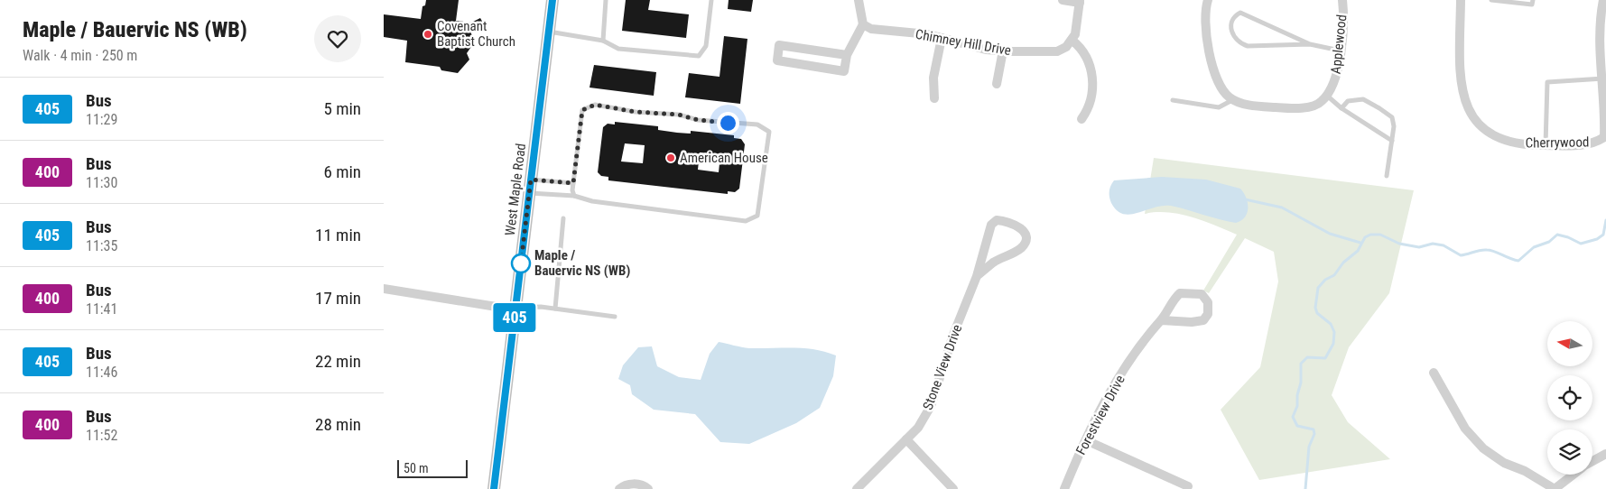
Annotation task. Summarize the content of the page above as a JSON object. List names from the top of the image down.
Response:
{
  "streets": {
    "main road": ["West Maple Road"],
    "street": [
      "Chimney Hill Drive",
      "Applewood",
      "Cherrywood",
      "Stone View Drive",
      "Forestview Drive"
    ]
  },
  "places": ["Covenant Baptist Church", "American House", "Maple / Bauervic NS (WB)"],
  "lines": ["bus line 405"],
  "scale_bar": "50 m",
  "north": "left",
  "page": {
    "heading": ["Maple / Bauervic NS (WB)", "Walk · 4 min · 250 m"],
    "on_map": "405",
    "list": [
      {
        "mark": "405",
        "name": "Bus",
        "note": "11:29",
        "value": "5 min"
      },
      {
        "mark": "400",
        "name": "Bus",
        "note": "11:30",
        "value": "6 min"
      },
      {
        "mark": "405",
        "name": "Bus",
        "note": "11:35",
        "value": "11 min"
      },
      {
        "mark": "400",
        "name": "Bus",
        "note": "11:41",
        "value": "17 min"
      },
      {
        "mark": "405",
        "name": "Bus",
        "note": "11:46",
        "value": "22 min"
      },
      {
        "mark": "400",
        "name": "Bus",
        "note": "11:52",
        "value": "28 min"
      }
    ],
    "scale": "50 m"
  }
}
